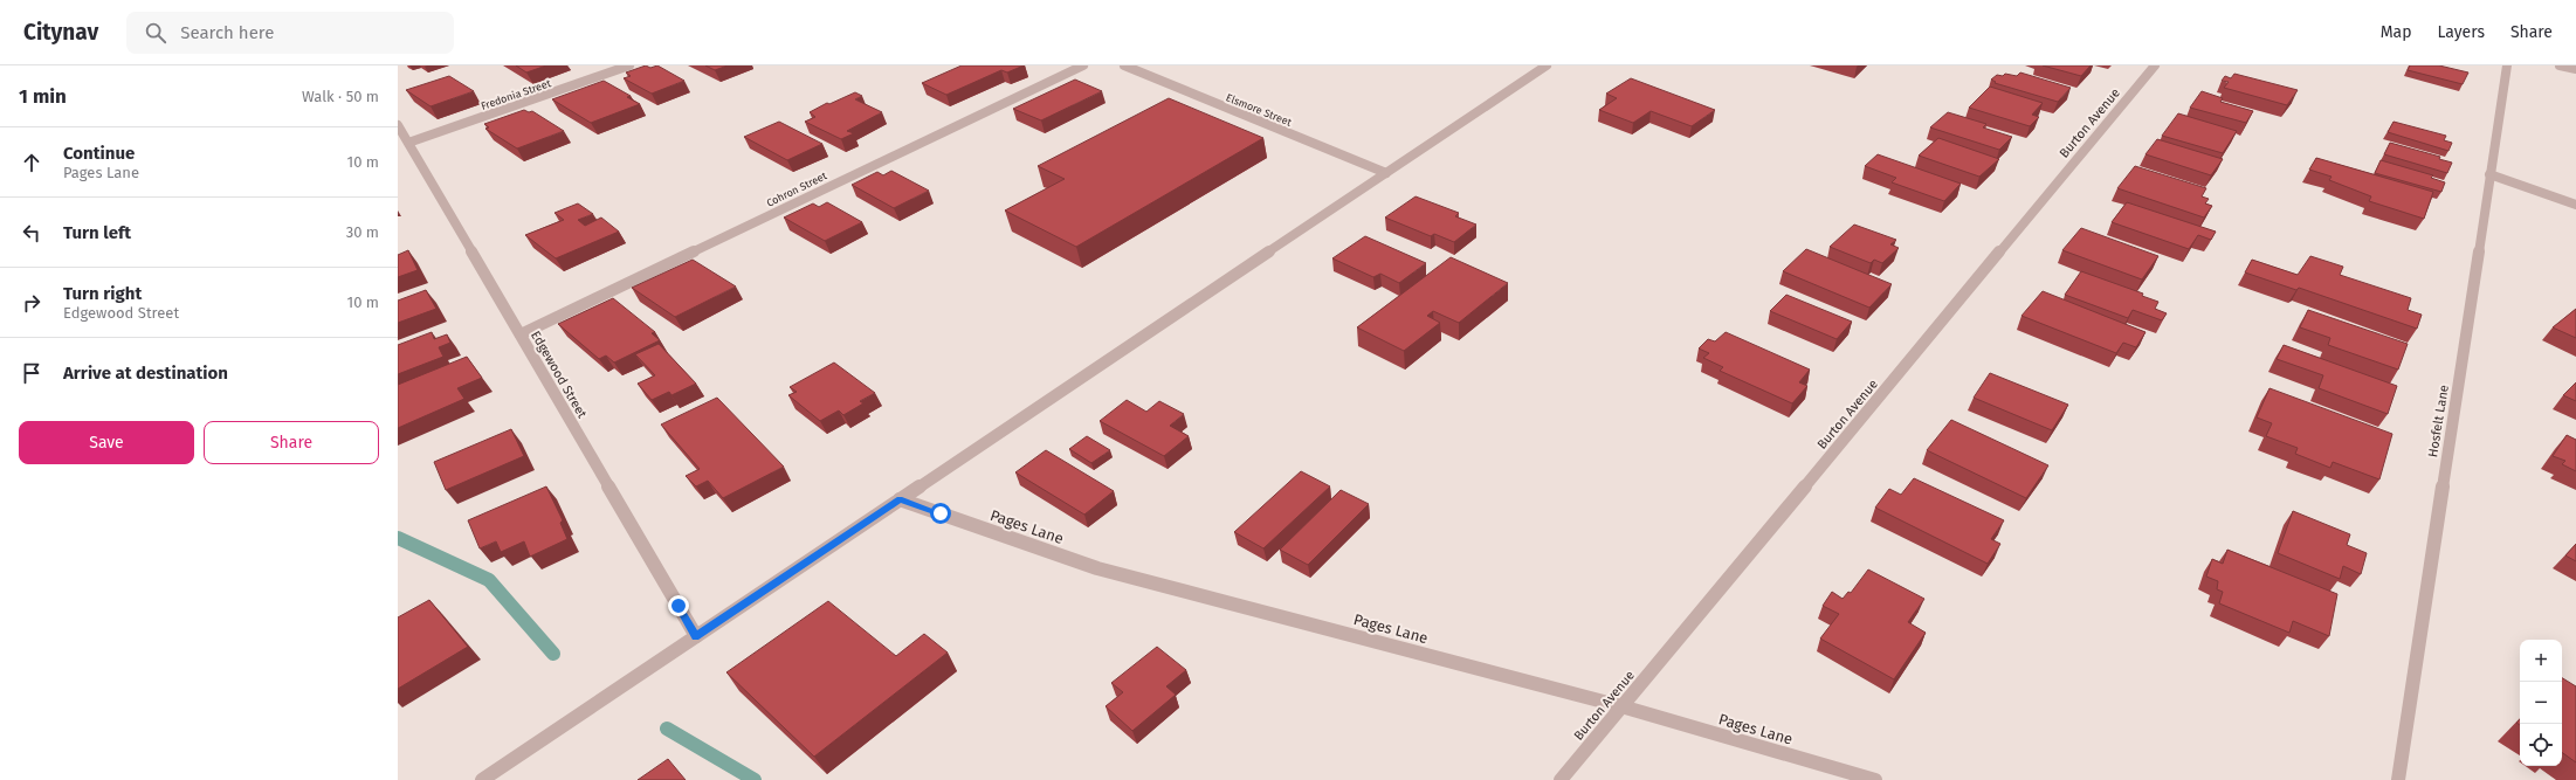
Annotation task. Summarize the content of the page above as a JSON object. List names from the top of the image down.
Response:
{
  "streets": {
    "street": [
      "Fredonia Street",
      "Elsmore Street",
      "Burton Avenue",
      "Cohron Street",
      "Edgewood Street",
      "Hosfelt Lane",
      "Pages Lane"
    ]
  },
  "crossings": [
    ["Fredonia Street", "Edgewood Street"],
    ["Burton Avenue", "Pages Lane"],
    ["Cohron Street", "Edgewood Street"]
  ],
  "page": {
    "header": "Citynav",
    "search": "Search here",
    "nav": ["Map", "Layers", "Share"],
    "heading": ["1 min", "Walk · 50 m"],
    "list": [
      ["Continue", "Pages Lane", "10 m"],
      ["Turn left", "30 m"],
      ["Turn right", "Edgewood Street", "10 m"],
      "Arrive at destination"
    ],
    "buttons": ["Save", "Share"],
    "map_buttons": ["+", "−"]
  }
}
